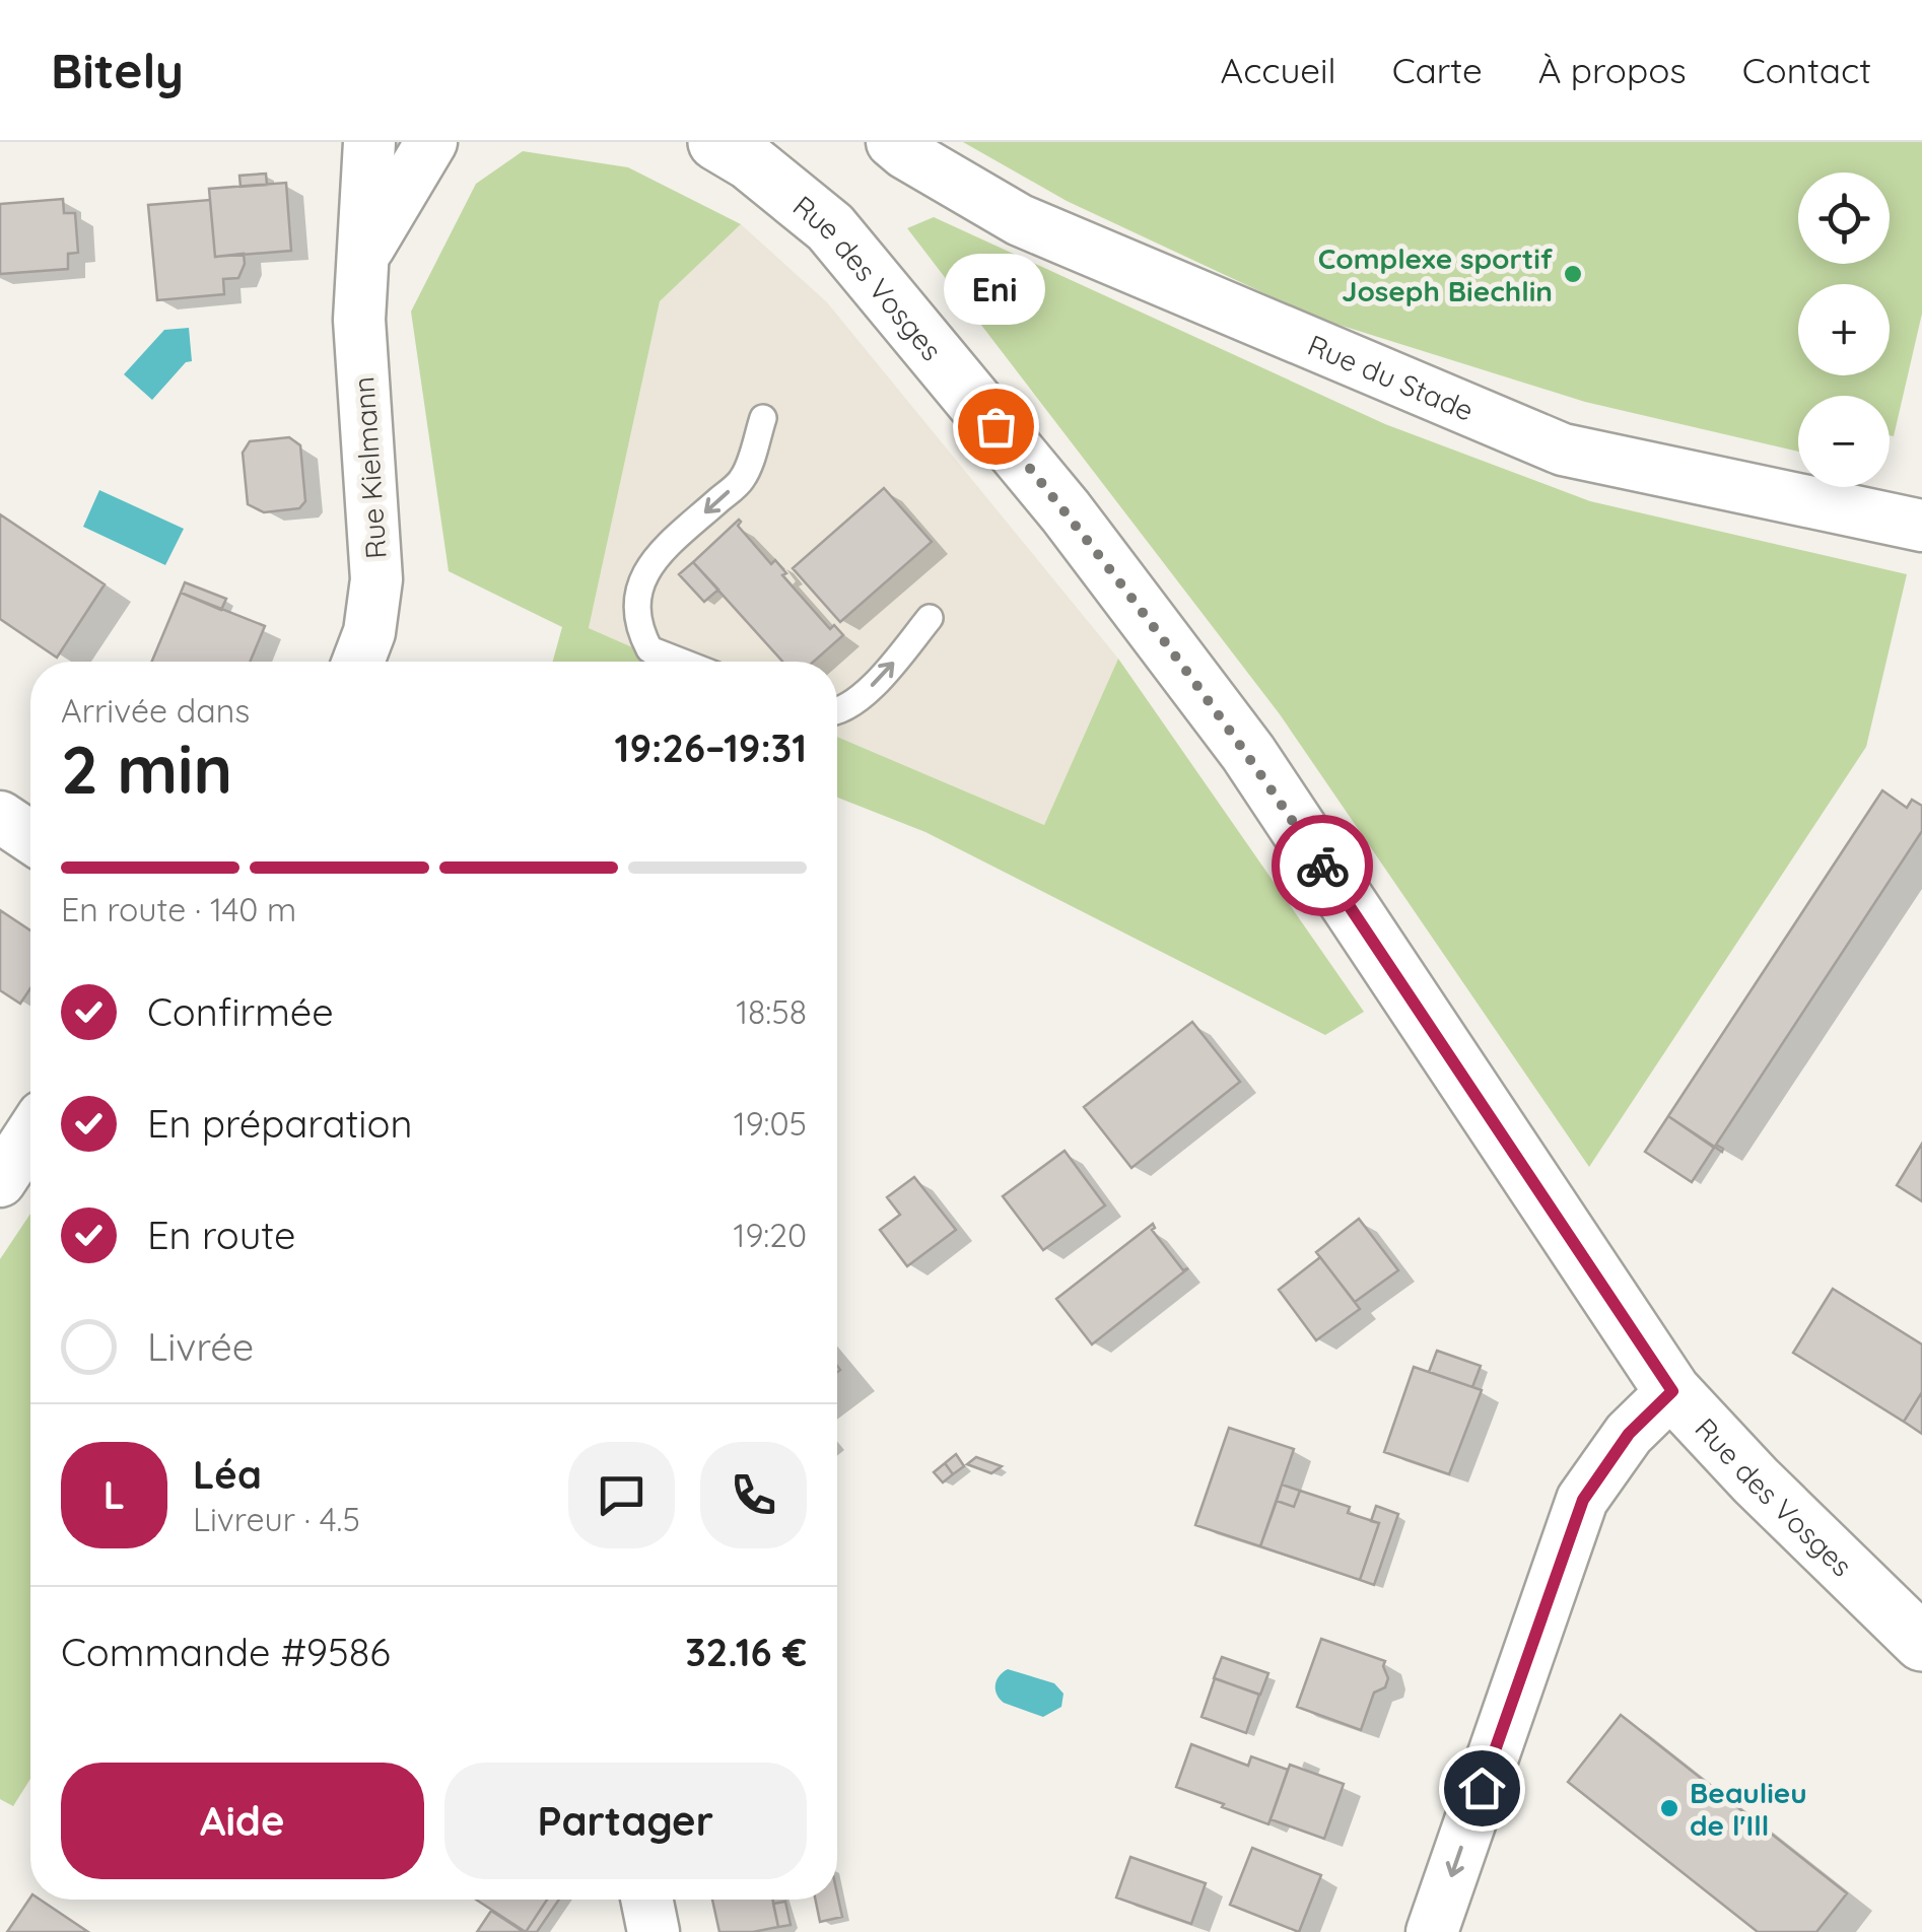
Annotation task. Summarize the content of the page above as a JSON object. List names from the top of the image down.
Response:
{
  "streets": {
    "main road": ["Rue des Vosges"],
    "street": ["Rue du Stade", "Rue Kielmann"]
  },
  "places": ["Complexe sportif Joseph Biechlin", "Eni", "Beaulieu de l'Ill"],
  "page": {
    "header": "Bitely",
    "nav": [
      "Accueil",
      "Carte",
      "À propos",
      "Contact"
    ],
    "map_buttons": ["+", "−"],
    "bubble": "Eni",
    "heading": ["2 min", "Arrivée dans", "19:26–19:31"],
    "panel": [
      "Léa",
      "Livreur · 4.5",
      "Commande #9586",
      "32.16 €"
    ],
    "bar": "En route · 140 m",
    "list": [
      ["Confirmée", "18:58"],
      ["En préparation", "19:05"],
      ["En route", "19:20"],
      "Livrée"
    ],
    "round": "L",
    "buttons": ["Aide", "Partager"]
  }
}
